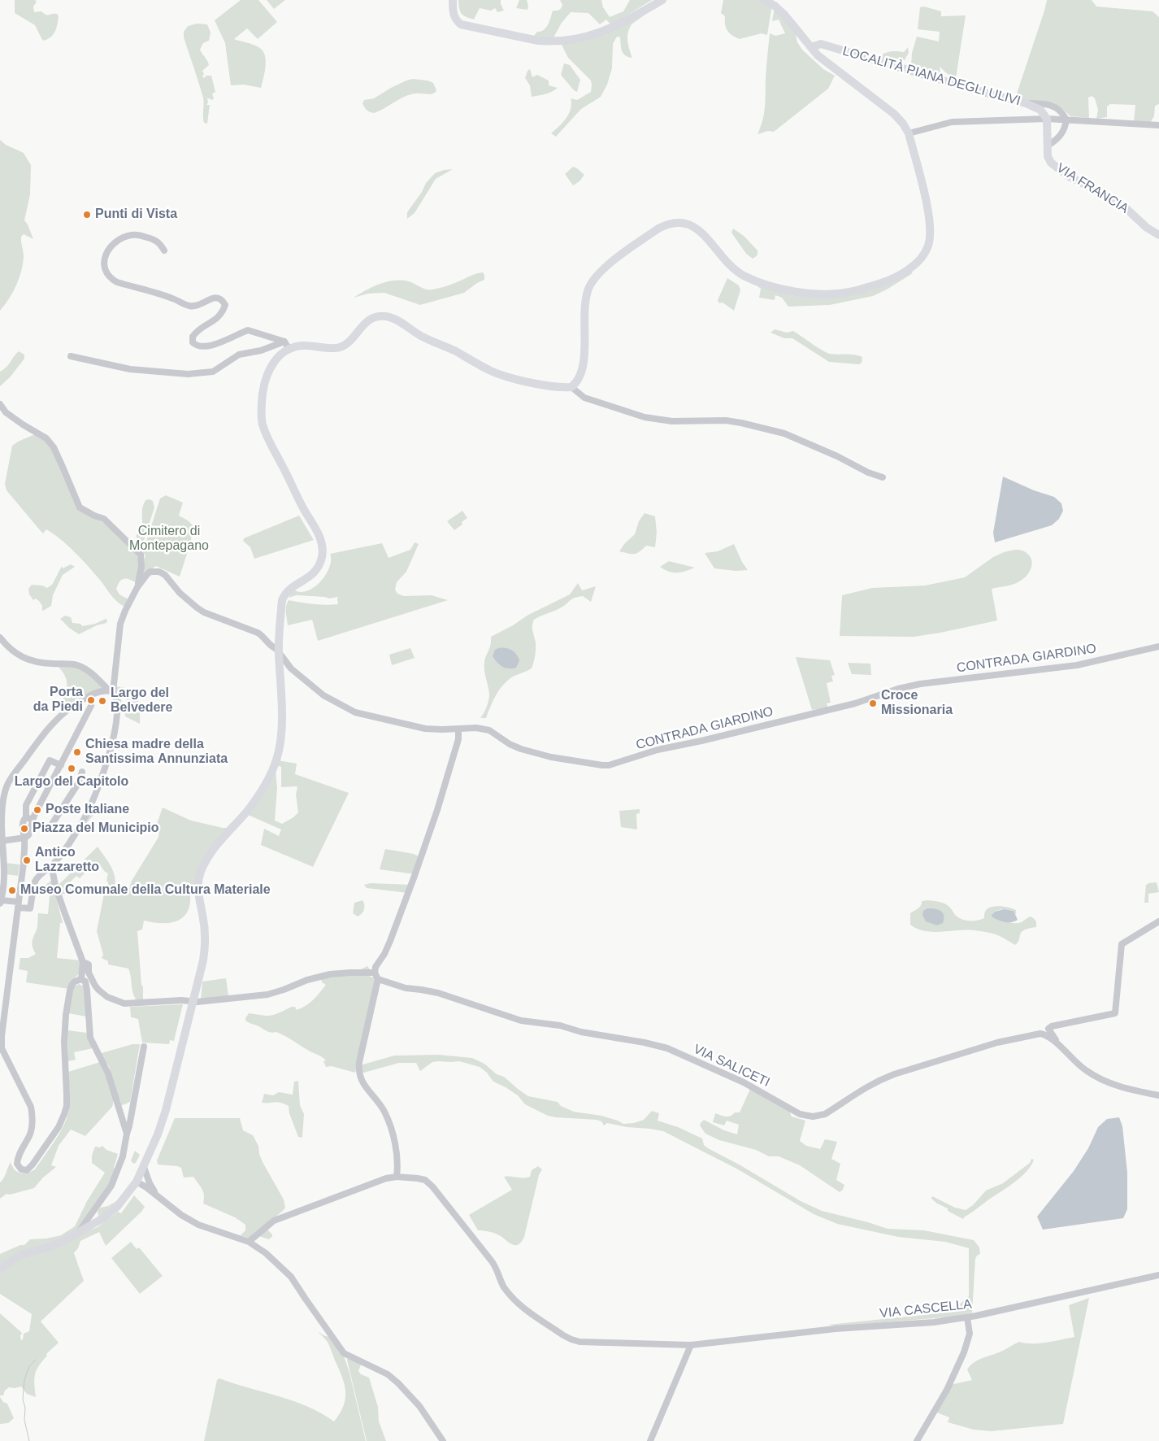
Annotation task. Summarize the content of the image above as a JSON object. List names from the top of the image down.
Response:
{
  "streets": {
    "main road": ["LOCALITÀ PIANA DEGLI ULIVI", "VIA FRANCIA"],
    "street": ["CONTRADA GIARDINO", "VIA SALICETI", "VIA CASCELLA"]
  },
  "parks": ["Cimitero di Montepagano"],
  "places": [
    "Punti di Vista",
    "Porta da Piedi",
    "Largo del Belvedere",
    "Croce Missionaria",
    "Chiesa madre della Santissima Annunziata",
    "Largo del Capitolo",
    "Poste Italiane",
    "Piazza del Municipio",
    "Antico Lazzaretto",
    "Museo Comunale della Cultura Materiale"
  ]
}
